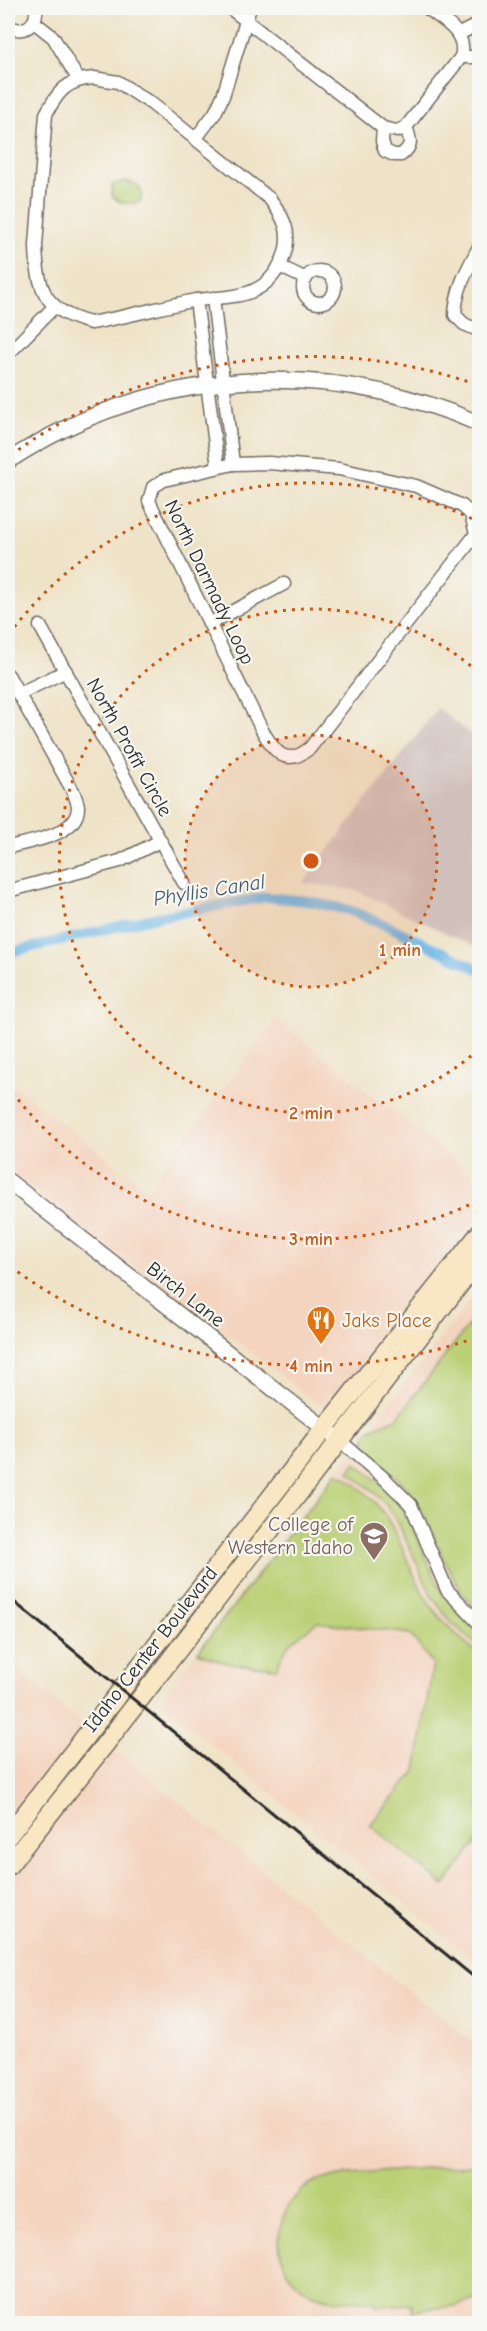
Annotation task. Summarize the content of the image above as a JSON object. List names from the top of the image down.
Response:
{
  "streets": {
    "main road": ["Idaho Center Boulevard"],
    "street": ["North Darmady Loop", "North Profit Circle", "Birch Lane"]
  },
  "crossings": [
    ["Birch Lane", "Idaho Center Boulevard"]
  ],
  "water": ["Phyllis Canal"],
  "places": {
    "restaurant": ["Jaks Place"],
    "school or university": ["College of Western Idaho"]
  },
  "rings": [
    "1 min",
    "2 min",
    "3 min",
    "4 min"
  ]
}
